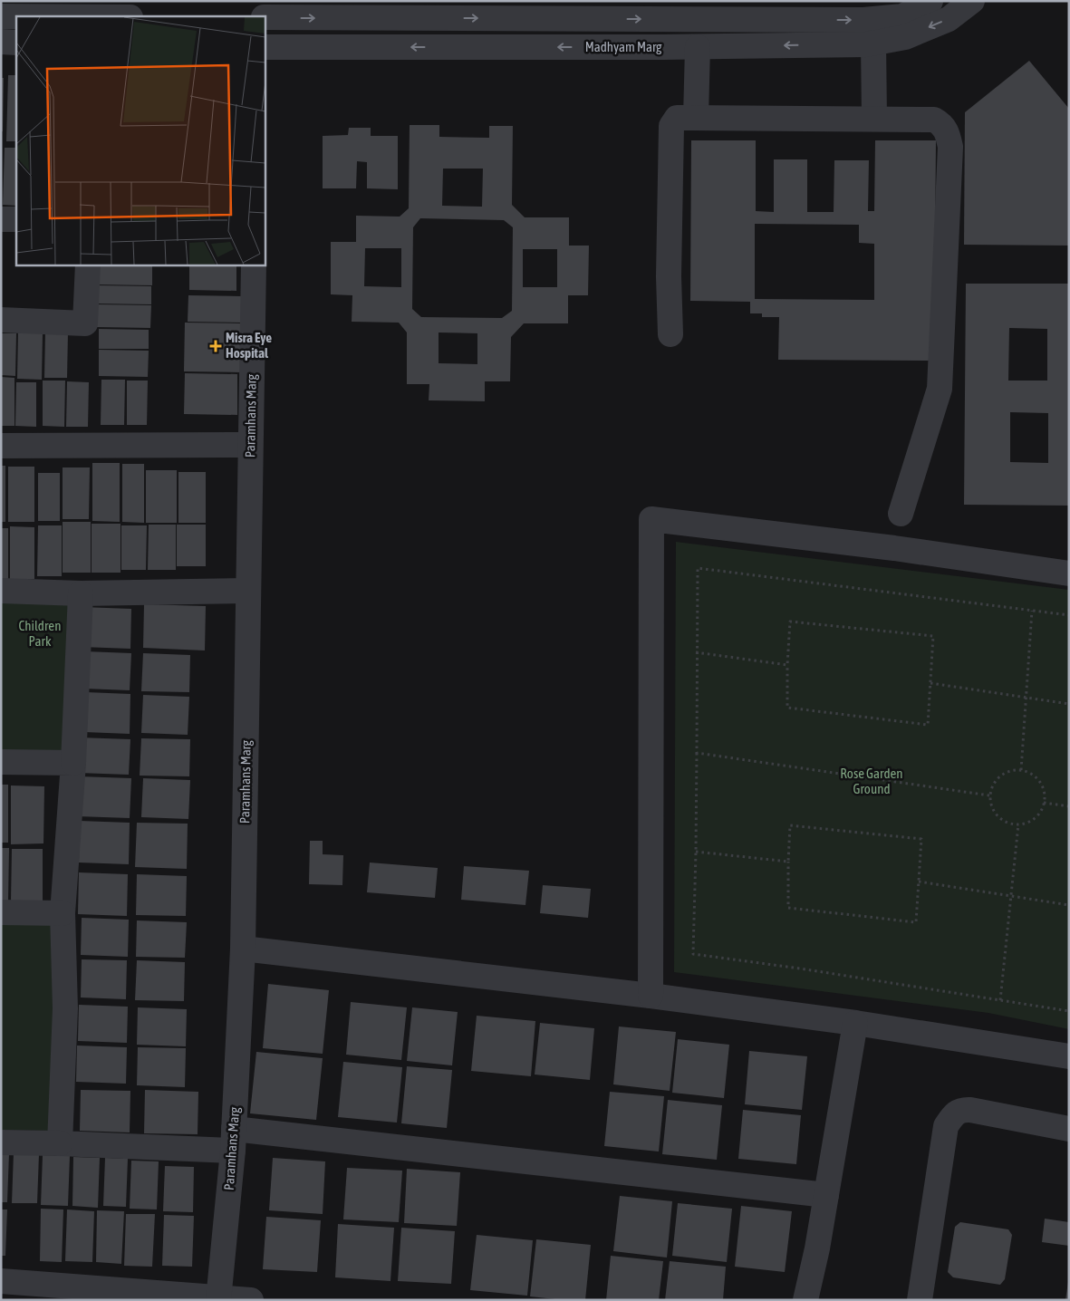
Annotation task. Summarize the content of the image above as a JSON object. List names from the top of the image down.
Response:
{
  "streets": {
    "street": ["Madhyam Marg", "Paramhans Marg"]
  },
  "parks": ["Children Park", "Rose Garden Ground"],
  "places": {
    "health": ["Misra Eye Hospital"]
  }
}
